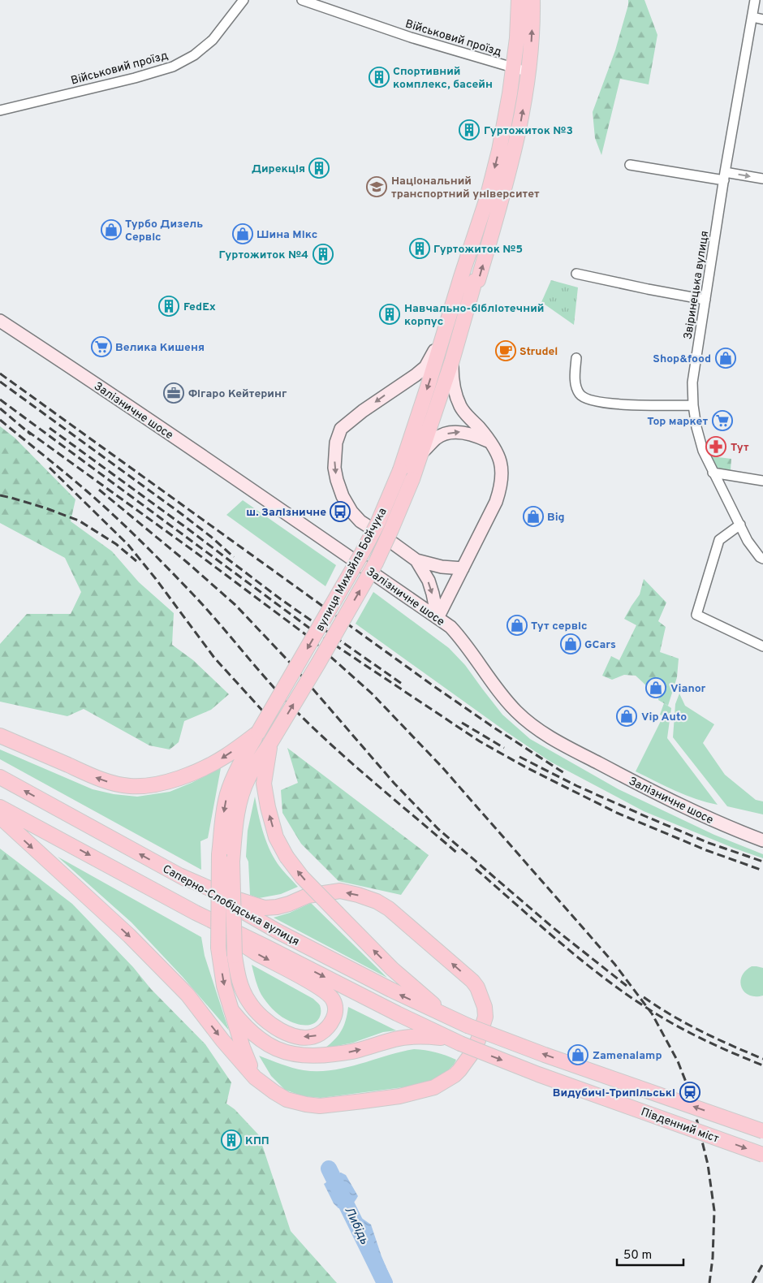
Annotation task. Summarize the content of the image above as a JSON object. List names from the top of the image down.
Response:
{
  "streets": {
    "main road": ["вулиця Михайла Бойчука", "Саперно-Слобідська вулиця", "Південний міст"],
    "street": ["Військовий проїзд", "Звіринецька вулиця", "Залізничне шосе"]
  },
  "crossings": [
    ["Військовий проїзд", "вулиця Михайла Бойчука"],
    ["вулиця Михайла Бойчука", "Саперно-Слобідська вулиця"],
    ["Саперно-Слобідська вулиця", "Південний міст"]
  ],
  "water": ["Либідь"],
  "places": {
    "building": [
      "Спортивний комплекс, басейн",
      "Гуртожиток №3",
      "Дирекція",
      "Гуртожиток №5",
      "Гуртожиток №4",
      "FedEx",
      "Навчально-бібліотечний корпус",
      "КПП"
    ],
    "school or university": ["Національний транспортний університет"],
    "shop": [
      "Турбо Дизель Сервіс",
      "Шина Мікс",
      "Shop&food",
      "Big",
      "Тут сервіс",
      "GCars",
      "Vianor",
      "Vip Auto",
      "Zamenalamp"
    ],
    "supermarket": ["Велика Кишеня", "Top маркет"],
    "cafe": ["Strudel"],
    "office": ["Фігаро Кейтеринг"],
    "pharmacy": ["Тут"],
    "bus stop": ["ш. Залізничне"],
    "station": ["Видубичі-Трипільські"]
  },
  "scale_bar": "50 m"
}
